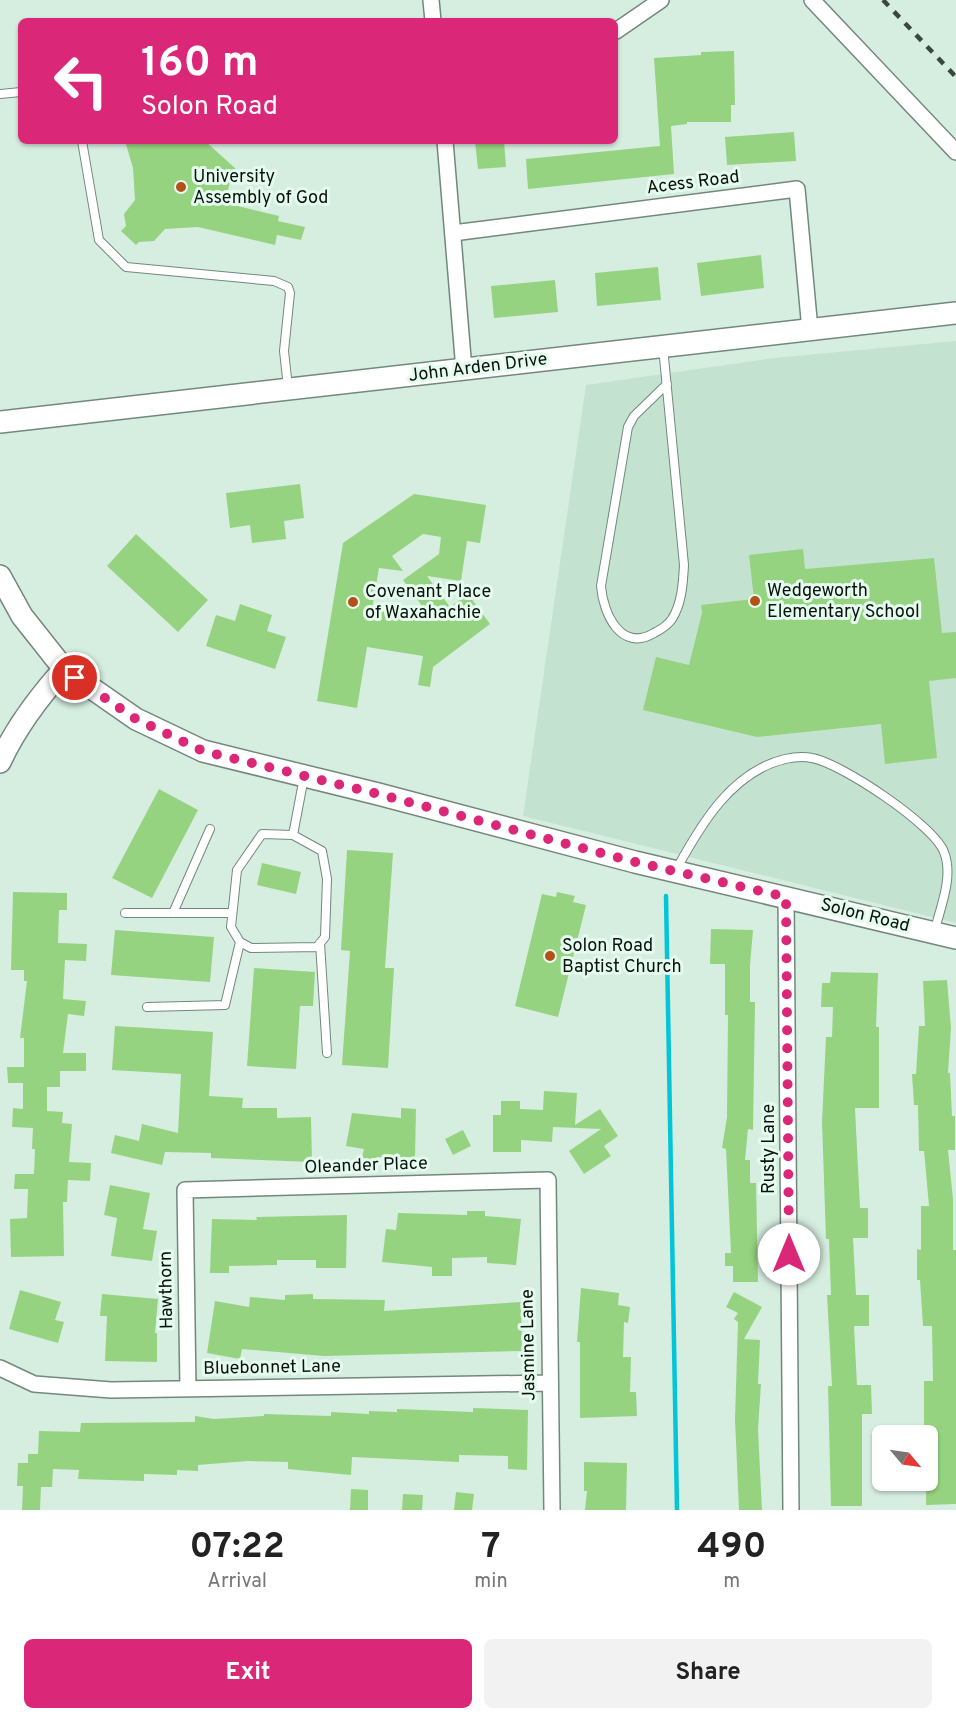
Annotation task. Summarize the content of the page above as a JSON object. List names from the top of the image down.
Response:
{
  "streets": {
    "street": [
      "Acess Road",
      "John Arden Drive",
      "Solon Road",
      "Rusty Lane",
      "Oleander Place",
      "Hawthorn",
      "Jasmine Lane",
      "Bluebonnet Lane"
    ]
  },
  "crossings": [
    ["Acess Road", "John Arden Drive"],
    ["Solon Road", "Rusty Lane"],
    ["Oleander Place", "Hawthorn"],
    ["Oleander Place", "Jasmine Lane"],
    ["Hawthorn", "Bluebonnet Lane"],
    ["Jasmine Lane", "Bluebonnet Lane"]
  ],
  "places": [
    "University Assembly of God",
    "Wedgeworth Elementary School",
    "Covenant Place of Waxahachie",
    "Solon Road Baptist Church"
  ],
  "north": "bottom right",
  "page": {
    "turn": ["160 m", "Solon Road"],
    "eta": [
      "07:22",
      "Arrival",
      "7",
      "min",
      "490",
      "m"
    ],
    "buttons": ["Exit", "Share"]
  }
}
